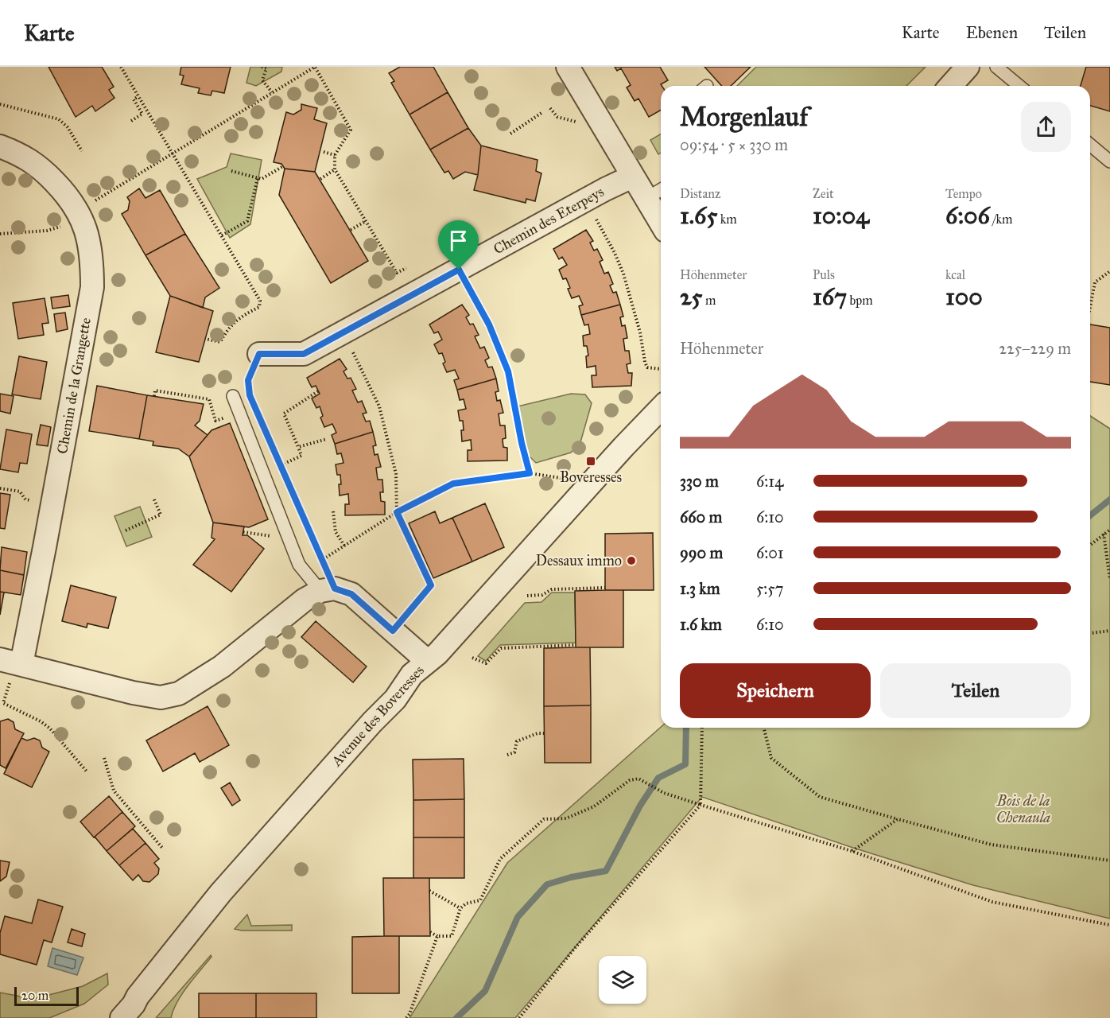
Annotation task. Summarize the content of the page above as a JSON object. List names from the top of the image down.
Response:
{
  "streets": {
    "street": ["Chemin des Eterpeys", "Chemin de la Grangette", "Avenue des Boveresses"]
  },
  "parks": ["Bois de la Chenaula"],
  "places": {
    "transit": ["Boveresses"],
    "other": ["Dessaux immo"]
  },
  "scale_bar": "20 m",
  "page": {
    "header": "Karte",
    "nav": ["Karte", "Ebenen", "Teilen"],
    "heading": ["Morgenlauf", "09:54 · 5 × 330 m"],
    "stats": [
      ["Distanz", "1.65 km"],
      ["Zeit", "10:04"],
      ["Tempo", "6:06 /km"],
      ["Höhenmeter", "25 m"],
      ["Puls", "167 bpm"],
      ["kcal", "100"]
    ],
    "chart": ["Höhenmeter", "225–229 m"],
    "list": [
      {
        "name": "330 m",
        "note": "6:14"
      },
      {
        "name": "660 m",
        "note": "6:10"
      },
      {
        "name": "990 m",
        "note": "6:01"
      },
      {
        "name": "1.3 km",
        "note": "5:57"
      },
      {
        "name": "1.6 km",
        "note": "6:10"
      }
    ],
    "buttons": ["Speichern", "Teilen"],
    "scale": "20 m"
  }
}
